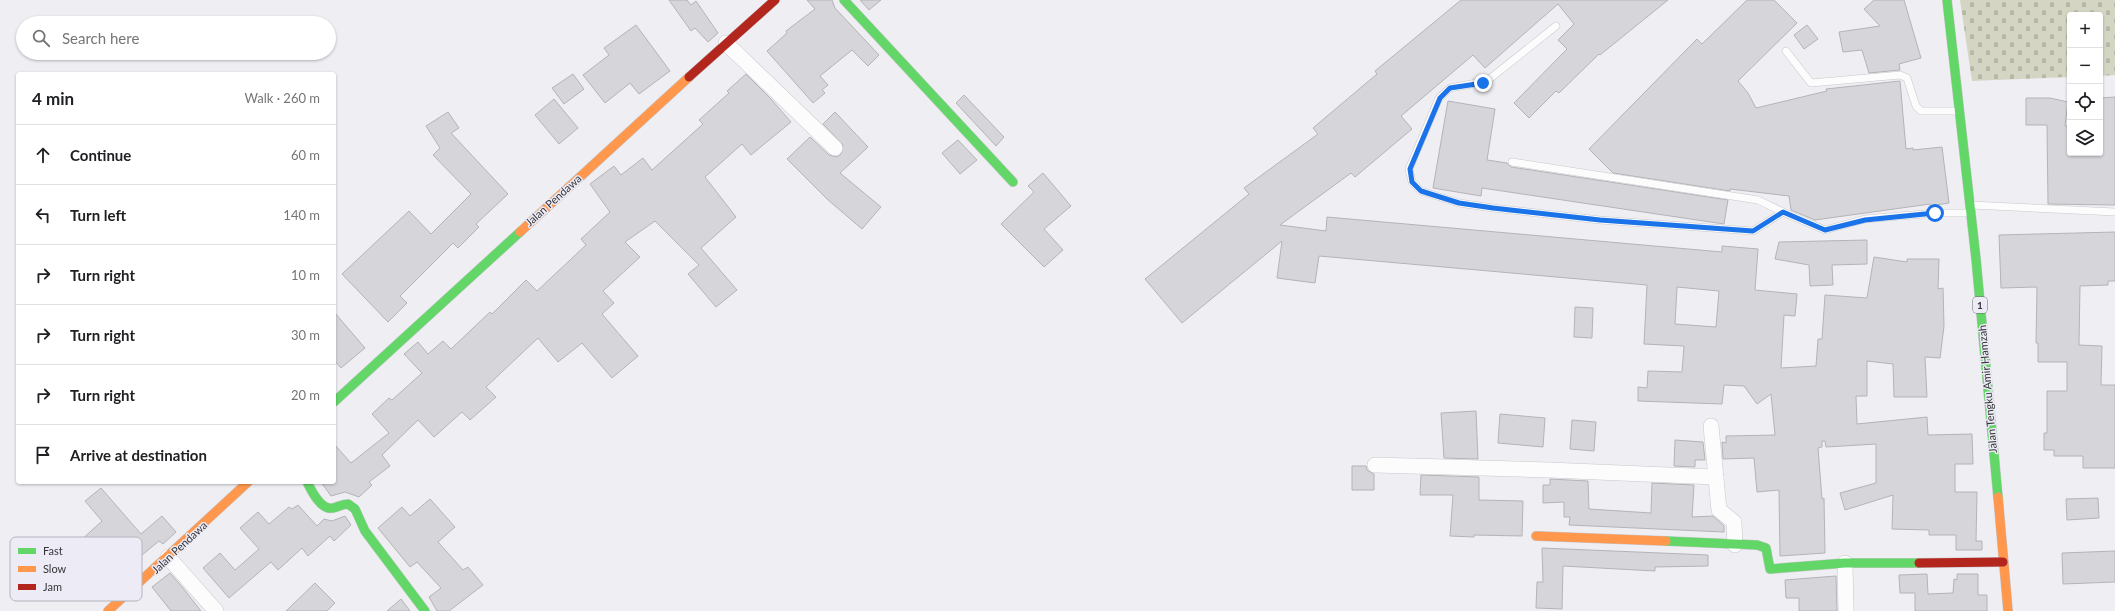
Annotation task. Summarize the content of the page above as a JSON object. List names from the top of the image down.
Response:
{
  "streets": {
    "main road": ["Jalan Pendawa", "1", "Jalan Tengku Amir Hamzah"]
  },
  "legend": ["Fast", "Slow", "Jam"],
  "page": {
    "map_buttons": ["+", "−"],
    "search": "Search here",
    "heading": ["4 min", "Walk · 260 m"],
    "list": [
      ["Continue", "60 m"],
      ["Turn left", "140 m"],
      ["Turn right", "10 m"],
      ["Turn right", "30 m"],
      ["Turn right", "20 m"],
      "Arrive at destination"
    ]
  }
}
